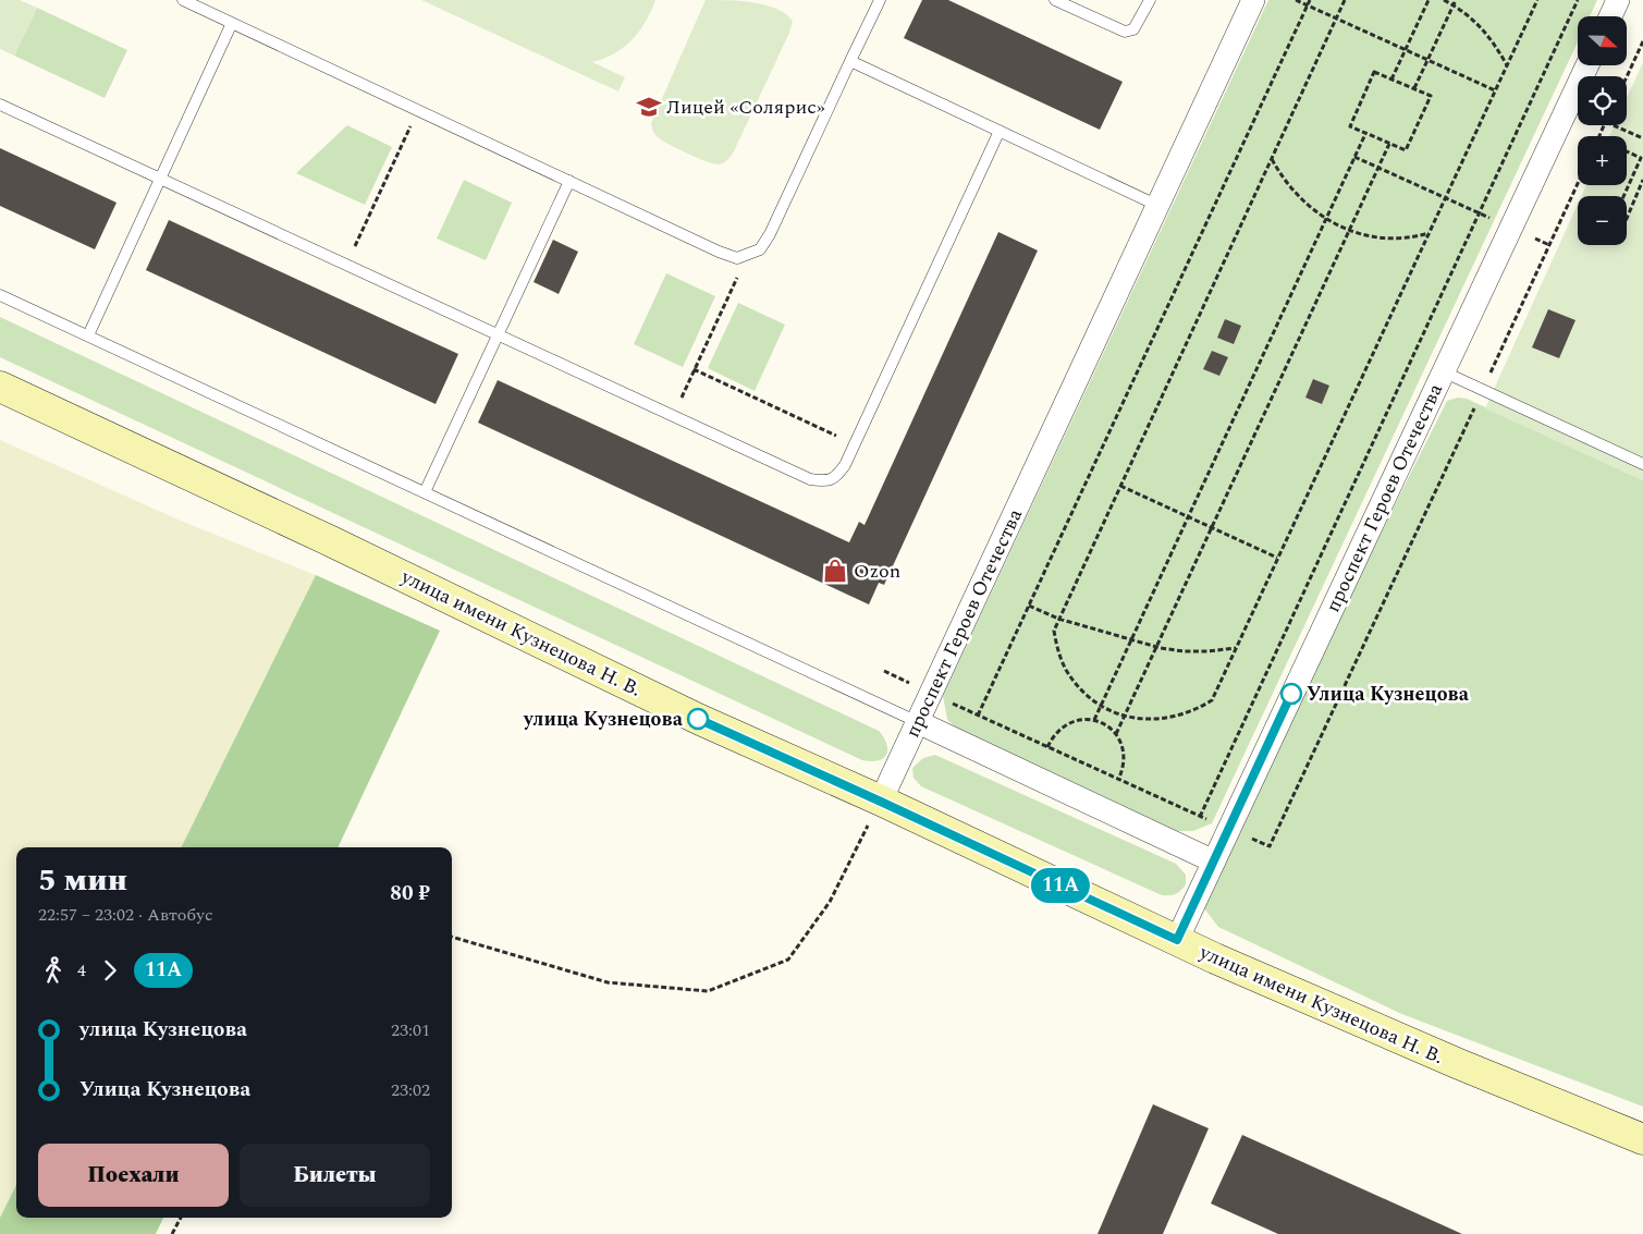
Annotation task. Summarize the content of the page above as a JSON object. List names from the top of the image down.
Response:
{
  "streets": {
    "main road": ["улица имени Кузнецова Н. В."],
    "street": ["проспект Героев Отечества"]
  },
  "crossings": [
    ["проспект Героев Отечества", "улица имени Кузнецова Н. В."]
  ],
  "places": {
    "school or university": ["Лицей «Солярис»"],
    "shop": ["Ozon"],
    "other": ["Улица Кузнецова", "улица Кузнецова"]
  },
  "lines": ["bus line 11А"],
  "north": "right",
  "page": {
    "on_map": "11А",
    "map_buttons": ["+", "−"],
    "heading": ["5 мин", "22:57 – 23:02 · Автобус", "80 ₽"],
    "legs": ["4", "11А"],
    "list": [
      {
        "name": "улица Кузнецова",
        "value": "23:01"
      },
      {
        "name": "Улица Кузнецова",
        "value": "23:02"
      }
    ],
    "buttons": ["Поехали", "Билеты"]
  }
}
